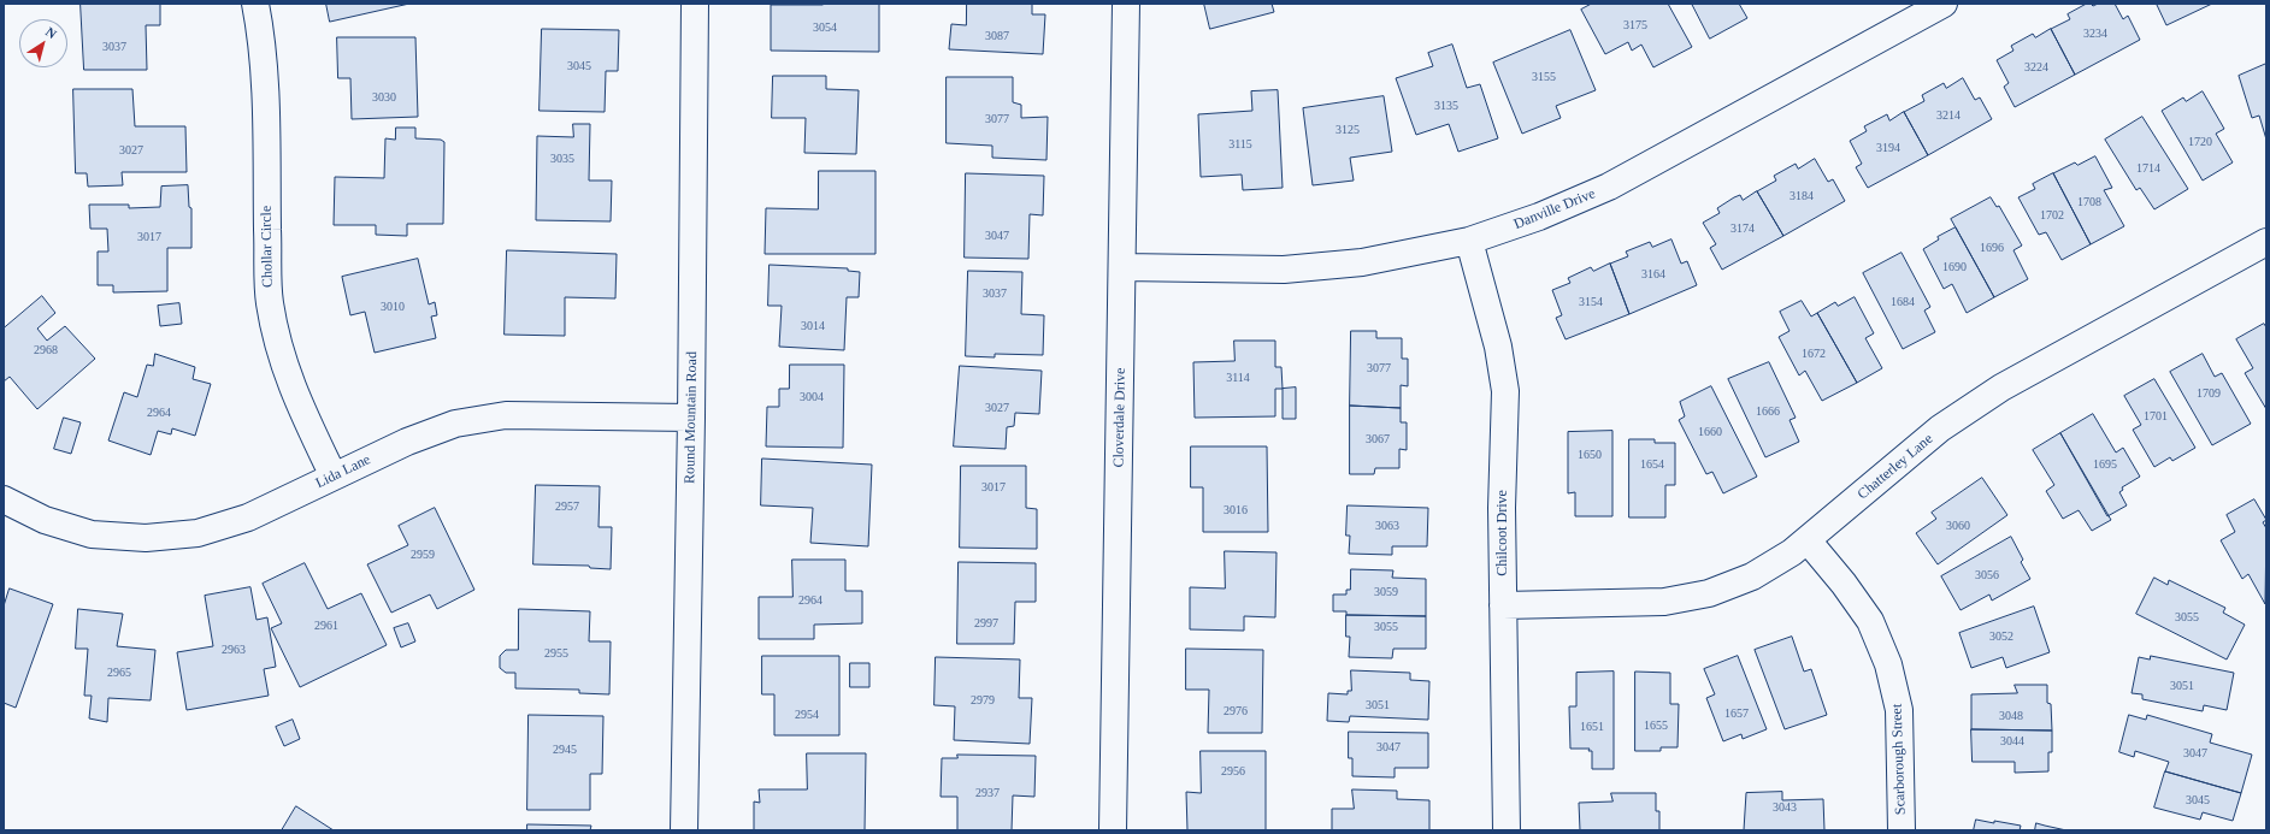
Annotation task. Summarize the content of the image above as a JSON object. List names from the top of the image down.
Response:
{
  "streets": {
    "street": [
      "Danville Drive",
      "Chollar Circle",
      "Round Mountain Road",
      "Cloverdale Drive",
      "Chatterley Lane",
      "Lida Lane",
      "Chilcoot Drive",
      "Scarborough Street"
    ]
  },
  "crossings": [
    ["Danville Drive", "Cloverdale Drive"],
    ["Danville Drive", "Chilcoot Drive"],
    ["Chollar Circle", "Lida Lane"],
    ["Round Mountain Road", "Lida Lane"],
    ["Chatterley Lane", "Chilcoot Drive"],
    ["Chatterley Lane", "Scarborough Street"]
  ],
  "house_numbers": [
    "3175",
    "3054",
    "3234",
    "3087",
    "3037",
    "3045",
    "3224",
    "3155",
    "3030",
    "3135",
    "3214",
    "3077",
    "3125",
    "1720",
    "3115",
    "3194",
    "3027",
    "3035",
    "1714",
    "3184",
    "1708",
    "1702",
    "3174",
    "3047",
    "3017",
    "1696",
    "1690",
    "3164",
    "3037",
    "3154",
    "1684",
    "3010",
    "3014",
    "2968",
    "1672",
    "3077",
    "3114",
    "1709",
    "3004",
    "3027",
    "1666",
    "2964",
    "1701",
    "1660",
    "3067",
    "1650",
    "1654",
    "1695",
    "3017",
    "2957",
    "3016",
    "3063",
    "3060",
    "2959",
    "3056",
    "3059",
    "2964",
    "3055",
    "2997",
    "2961",
    "3055",
    "3052",
    "2963",
    "2955",
    "2965",
    "3051",
    "2979",
    "3051",
    "2976",
    "1657",
    "2954",
    "3048",
    "1655",
    "1651",
    "3044",
    "3047",
    "2945",
    "3047",
    "2956",
    "2937",
    "3045",
    "3043"
  ],
  "north": "top right"
}
